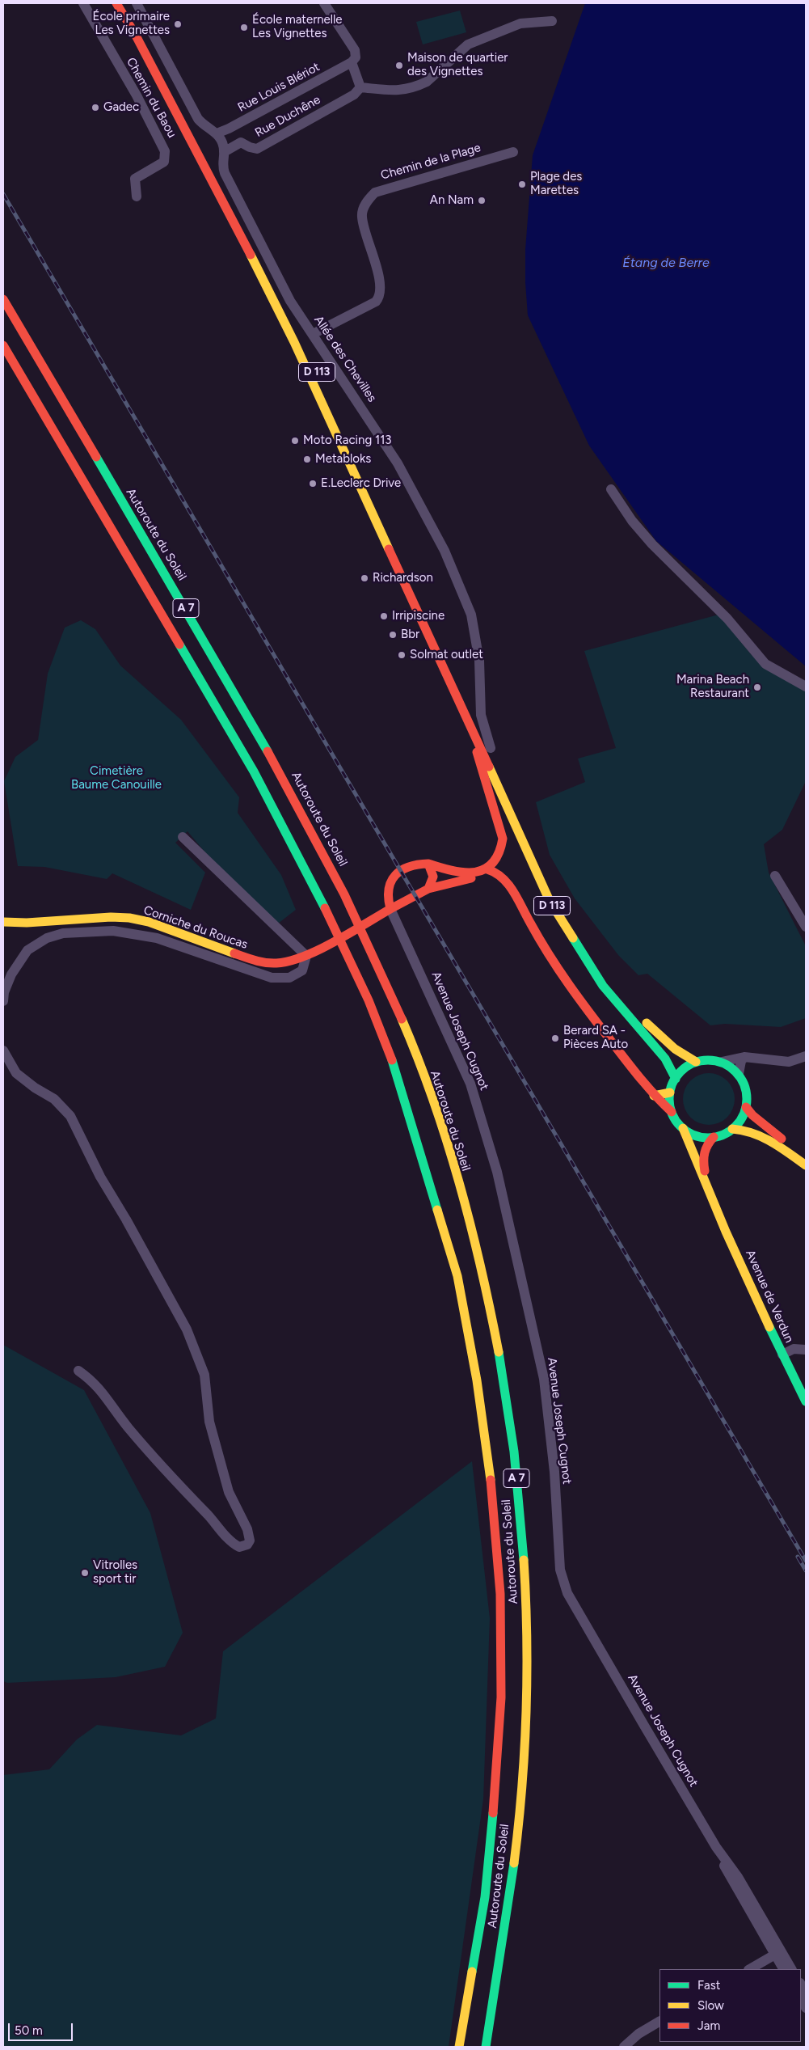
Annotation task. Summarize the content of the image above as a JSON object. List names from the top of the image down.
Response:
{
  "streets": {
    "main road": [
      "D 113",
      "Autoroute du Soleil",
      "A 7",
      "Corniche du Roucas",
      "Avenue de Verdun"
    ],
    "street": [
      "Rue Louis Blériot",
      "Chemin du Baou",
      "Rue Duchêne",
      "Chemin de la Plage",
      "Allée des Chevilles",
      "Avenue Joseph Cugnot"
    ]
  },
  "crossings": [
    ["Rue Louis Blériot", "Allée des Chevilles"],
    ["Rue Duchêne", "Allée des Chevilles"],
    ["Chemin de la Plage", "Allée des Chevilles"],
    ["Allée des Chevilles", "D 113"],
    ["Corniche du Roucas", "Avenue Joseph Cugnot"]
  ],
  "water": ["Étang de Berre"],
  "parks": ["Cimetière Baume Canouille"],
  "places": [
    "École primaire Les Vignettes",
    "École maternelle Les Vignettes",
    "Maison de quartier des Vignettes",
    "Gadec",
    "Plage des Marettes",
    "An Nam",
    "Moto Racing 113",
    "Metabloks",
    "E.Leclerc Drive",
    "Richardson",
    "Irripiscine",
    "Bbr",
    "Solmat outlet",
    "Marina Beach Restaurant",
    "Berard SA - Pièces Auto",
    "Vitrolles sport tir"
  ],
  "legend": ["Fast", "Slow", "Jam"],
  "scale_bar": "50 m"
}
